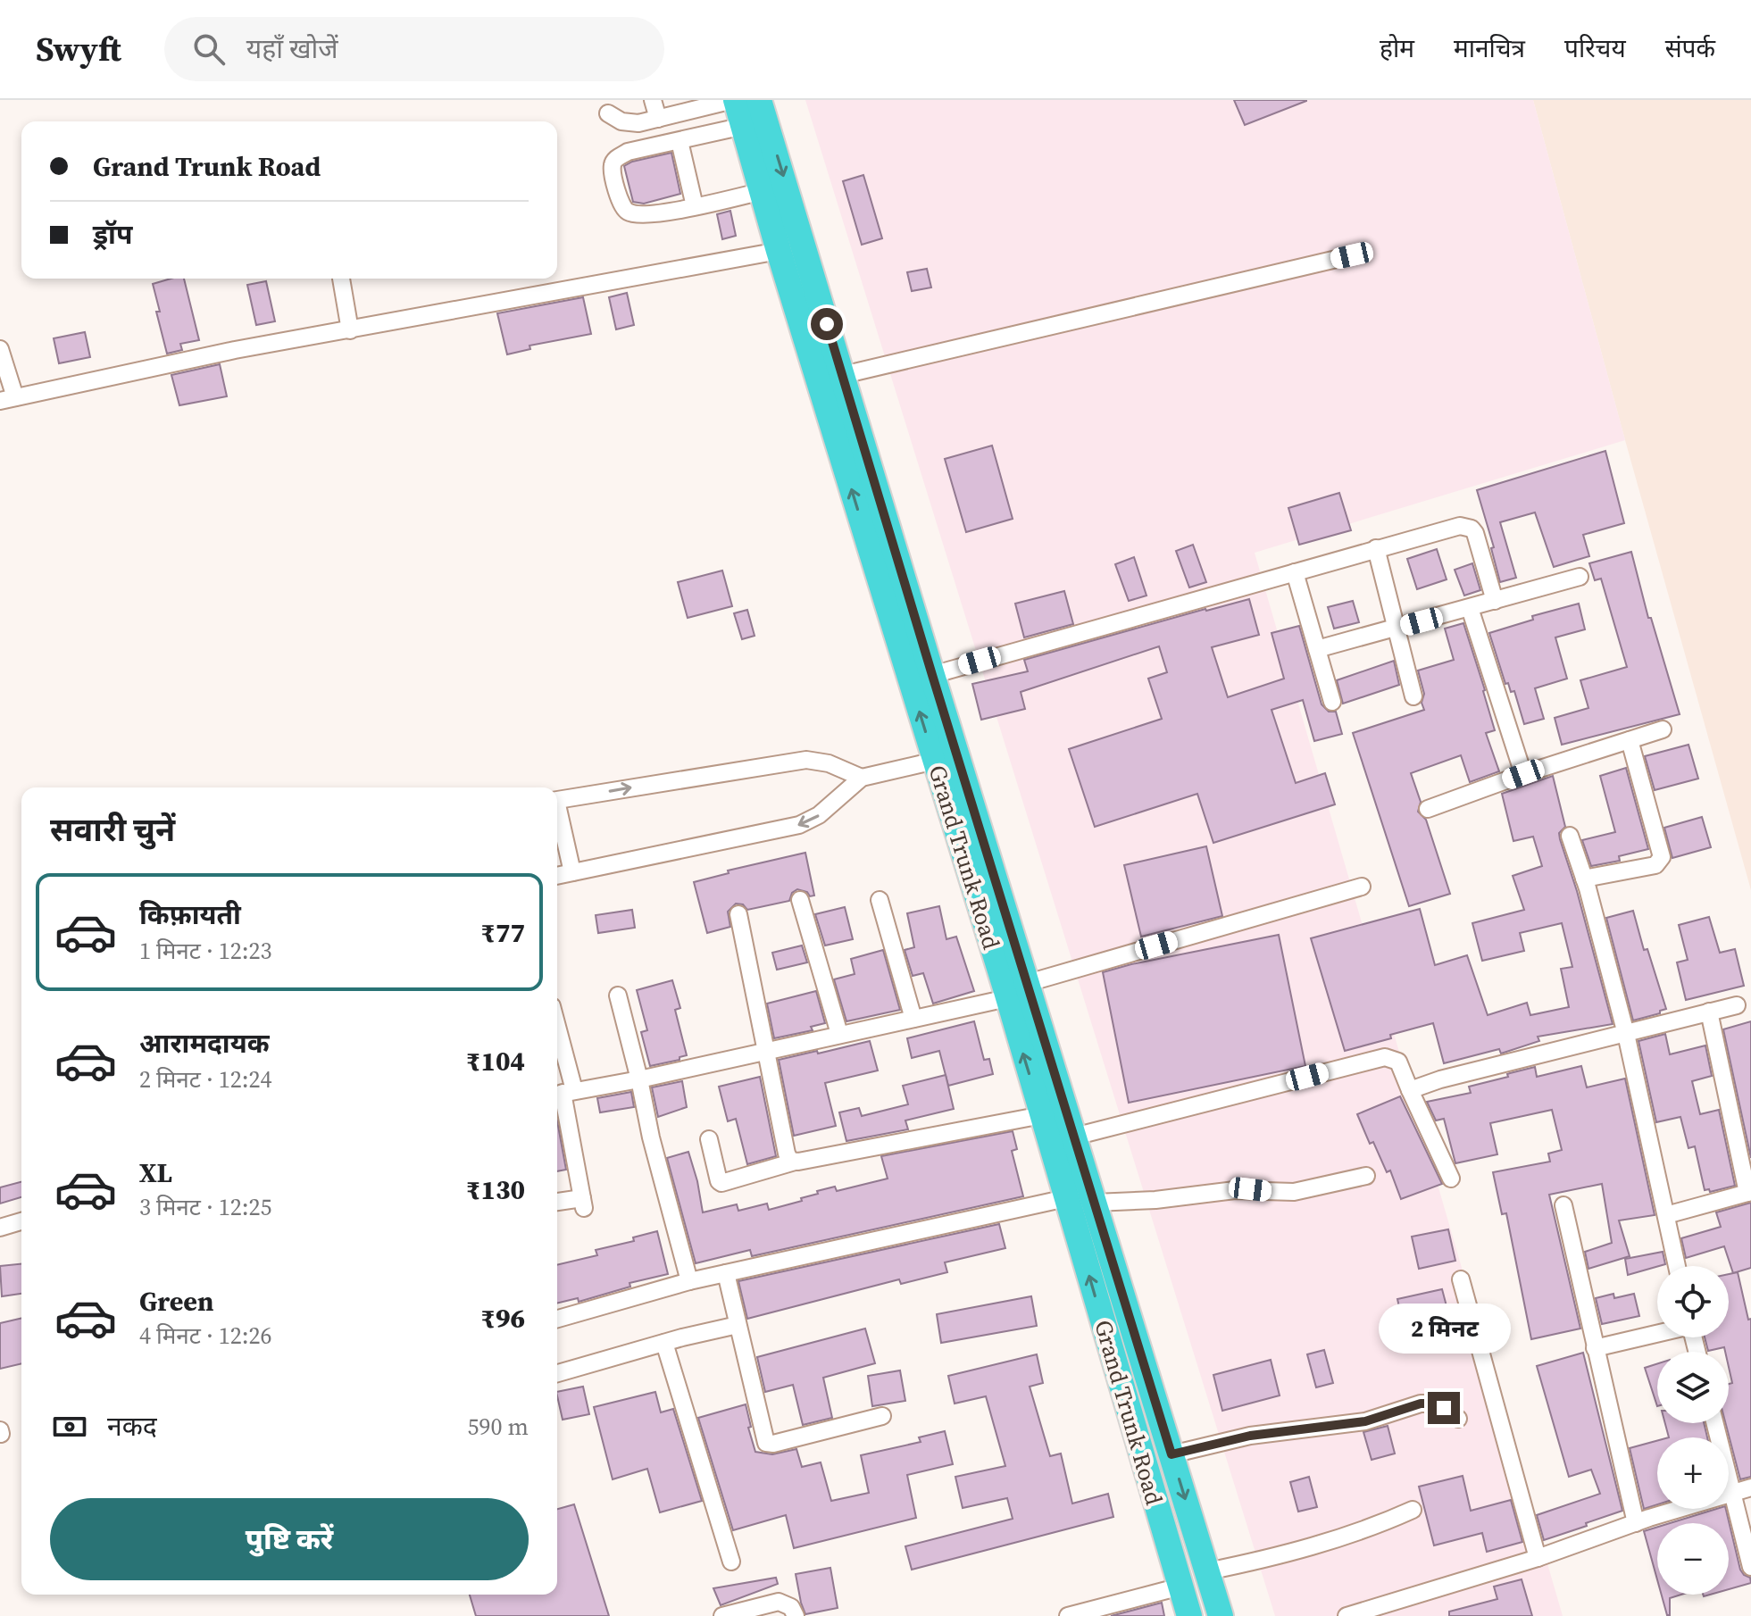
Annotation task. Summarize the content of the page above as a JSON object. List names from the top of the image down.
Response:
{
  "streets": {
    "highway": ["Grand Trunk Road"]
  },
  "page": {
    "header": "Swyft",
    "search": "यहाँ खोजें",
    "nav": [
      "होम",
      "मानचित्र",
      "परिचय",
      "संपर्क"
    ],
    "banner": ["Grand Trunk Road", "ड्रॉप"],
    "heading": "सवारी चुनें",
    "list": [
      {
        "name": "किफ़ायती",
        "note": "1 मिनट · 12:23",
        "value": "₹77"
      },
      {
        "name": "आरामदायक",
        "note": "2 मिनट · 12:24",
        "value": "₹104"
      },
      {
        "name": "XL",
        "note": "3 मिनट · 12:25",
        "value": "₹130"
      },
      {
        "name": "Green",
        "note": "4 मिनट · 12:26",
        "value": "₹96"
      }
    ],
    "map_buttons": ["+", "−"],
    "bubble": "2 मिनट",
    "pay": ["नकद", "590 m"],
    "buttons": "पुष्टि करें"
  }
}
